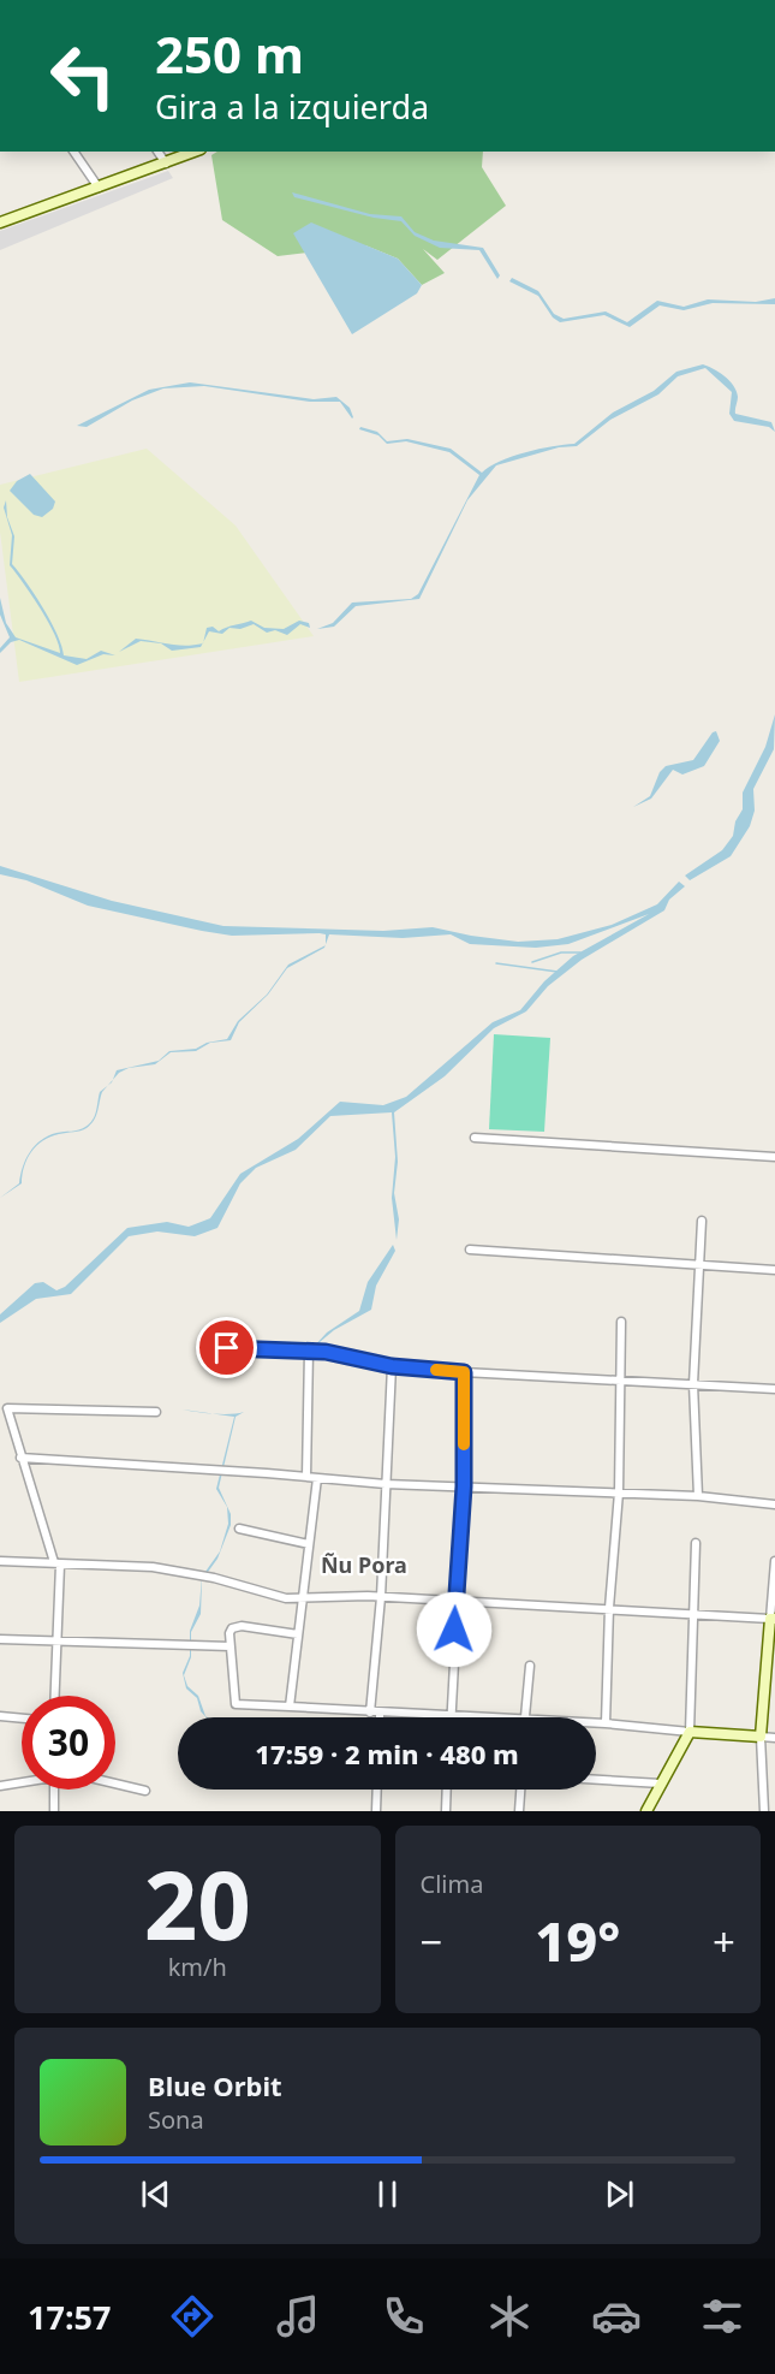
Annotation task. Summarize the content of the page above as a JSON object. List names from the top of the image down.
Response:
{
  "districts": ["Ñu Pora"],
  "page": {
    "turn": ["250 m", "Gira a la izquierda"],
    "limit": "30",
    "trip": "17:59 · 2 min · 480 m",
    "tile": [
      ["20", "km/h"],
      "Clima"
    ],
    "heat": ["−", "19°", "+"],
    "song": ["Blue Orbit", "Sona"],
    "tabs": "17:57"
  }
}
